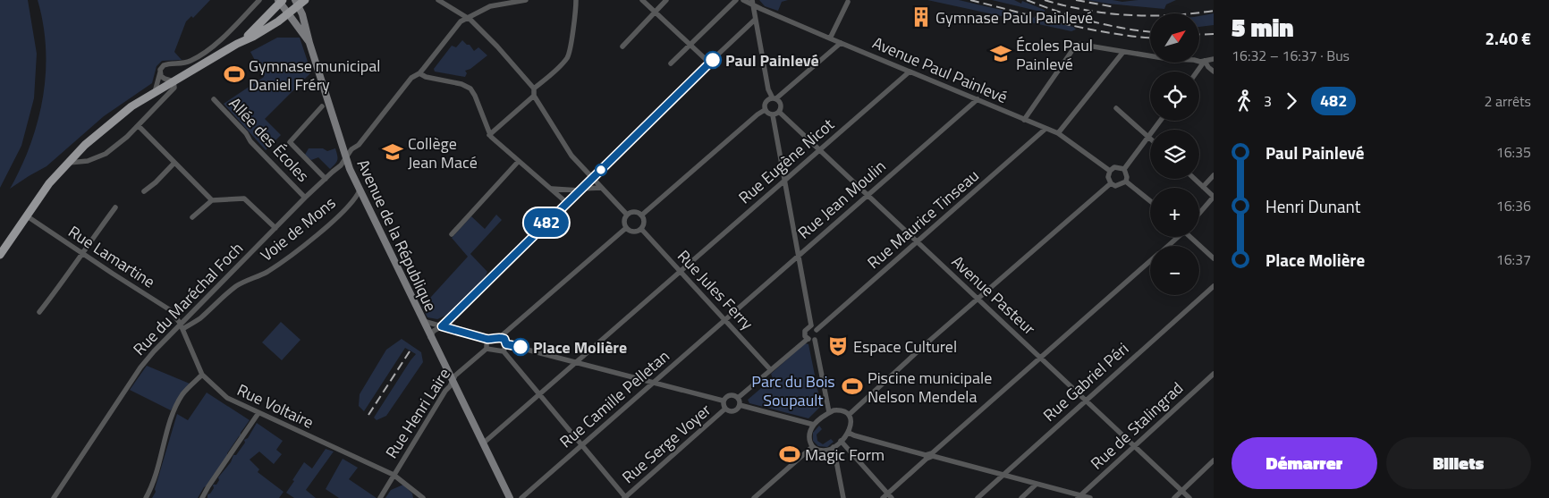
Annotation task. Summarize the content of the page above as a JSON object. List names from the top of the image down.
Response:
{
  "streets": {
    "main road": ["Avenue de la République"],
    "street": [
      "Avenue Paul Painlevé",
      "Allée des Écoles",
      "Rue Eugène Nicot",
      "Rue Jean Moulin",
      "Rue Maurice Tinseau",
      "Voie de Mons",
      "Rue Lamartine",
      "Rue Jules Ferry",
      "Avenue Pasteur",
      "Rue du Maréchal Foch",
      "Rue Gabriel Péri",
      "Rue Camille Pelletan",
      "Rue Voltaire",
      "Rue Henri Laire",
      "Rue de Stalingrad",
      "Rue Serge Voyer"
    ]
  },
  "crossings": [
    ["Avenue Paul Painlevé", "Rue Eugène Nicot"],
    ["Avenue Paul Painlevé", "Rue Jean Moulin"],
    ["Avenue Paul Painlevé", "Rue Maurice Tinseau"],
    ["Allée des Écoles", "Rue du Maréchal Foch"],
    ["Rue Eugène Nicot", "Avenue de la République"],
    ["Rue Eugène Nicot", "Rue Jules Ferry"],
    ["Rue Eugène Nicot", "Avenue Pasteur"],
    ["Rue Jean Moulin", "Rue Jules Ferry"],
    ["Rue Jean Moulin", "Avenue Pasteur"],
    ["Rue Jean Moulin", "Rue Camille Pelletan"],
    ["Rue Maurice Tinseau", "Avenue Pasteur"],
    ["Voie de Mons", "Avenue de la République"],
    ["Voie de Mons", "Rue Voltaire"],
    ["Avenue de la République", "Rue du Maréchal Foch"],
    ["Avenue de la République", "Rue Henri Laire"],
    ["Rue Lamartine", "Rue du Maréchal Foch"],
    ["Rue Lamartine", "Rue Voltaire"],
    ["Rue Jules Ferry", "Rue Camille Pelletan"],
    ["Avenue Pasteur", "Rue Gabriel Péri"],
    ["Avenue Pasteur", "Rue de Stalingrad"],
    ["Rue du Maréchal Foch", "Rue Voltaire"],
    ["Rue Voltaire", "Rue Henri Laire"]
  ],
  "parks": ["Parc du Bois Soupault"],
  "places": {
    "building": ["Gymnase Paul Painlevé"],
    "school or university": ["Écoles Paul Painlevé", "Collège Jean Macé"],
    "other": ["Paul Painlevé", "Place Molière"],
    "sports": ["Gymnase municipal Daniel Fréry", "Piscine municipale Nelson Mendela", "Magic Form"],
    "theatre": ["Espace Culturel"]
  },
  "lines": ["bus line 482"],
  "north": "top right",
  "page": {
    "on_map": "482",
    "heading": ["5 min", "16:32 – 16:37 · Bus", "2.40 €"],
    "map_buttons": ["+", "−"],
    "legs": ["3", "482", "2 arrêts"],
    "list": [
      {
        "name": "Paul Painlevé",
        "value": "16:35"
      },
      {
        "name": "Henri Dunant",
        "value": "16:36"
      },
      {
        "name": "Place Molière",
        "value": "16:37"
      }
    ],
    "buttons": ["Démarrer", "Billets"]
  }
}
